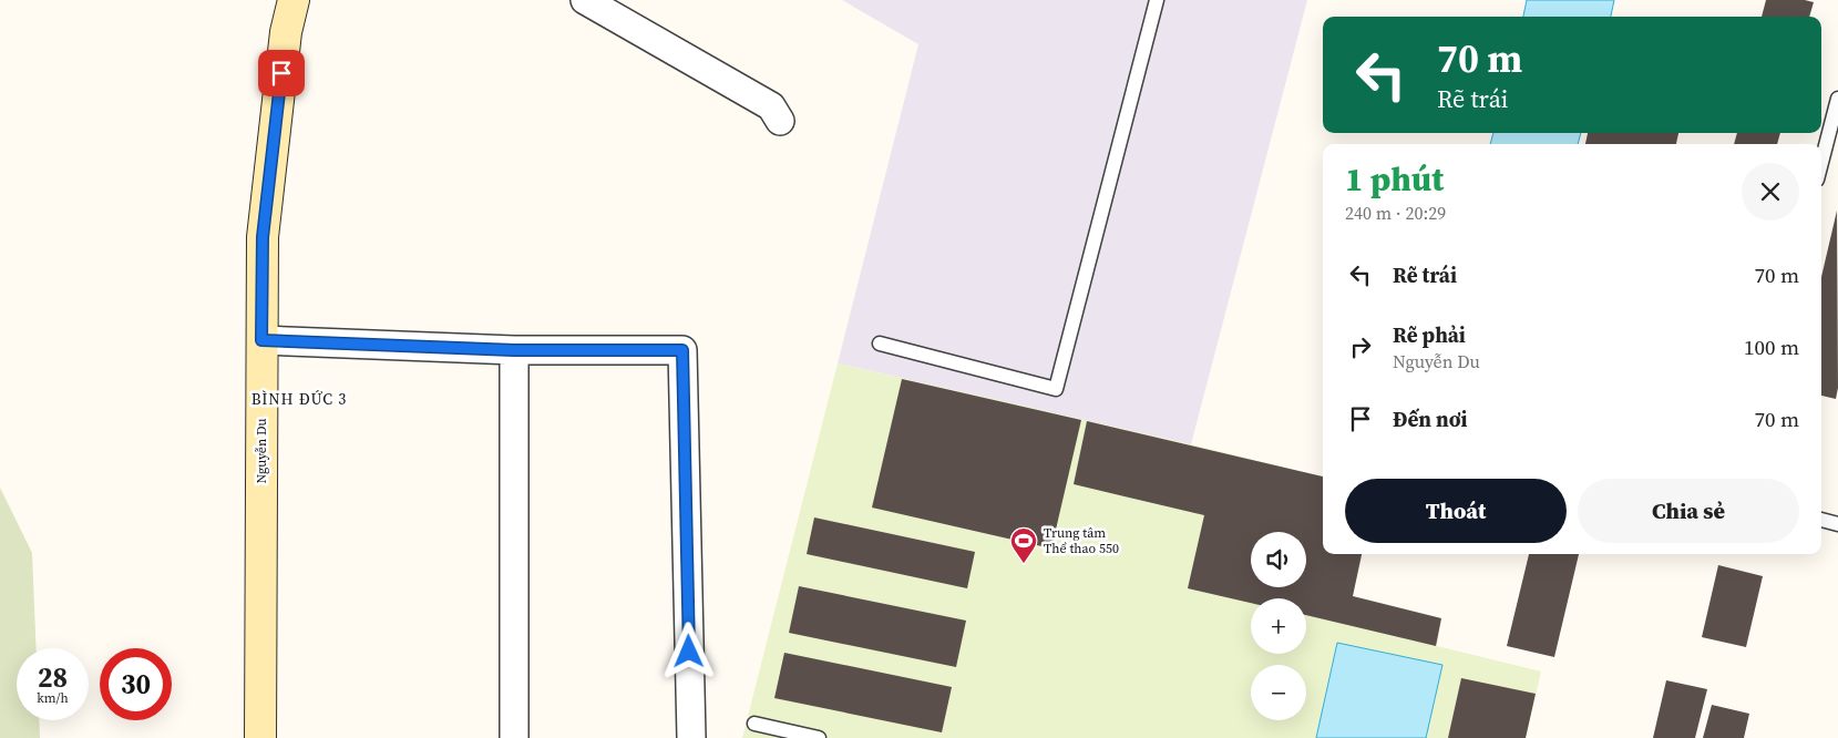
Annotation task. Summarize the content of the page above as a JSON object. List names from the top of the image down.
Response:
{
  "streets": {
    "main road": ["Nguyễn Du"]
  },
  "districts": ["BÌNH ĐỨC 3"],
  "places": {
    "sports": ["Trung tâm Thể thao 550"]
  },
  "page": {
    "turn": ["70 m", "Rẽ trái"],
    "heading": ["1 phút", "240 m · 20:29"],
    "list": [
      {
        "name": "Rẽ trái",
        "value": "70 m"
      },
      {
        "name": "Rẽ phải",
        "note": "Nguyễn Du",
        "value": "100 m"
      },
      {
        "name": "Đến nơi",
        "value": "70 m"
      }
    ],
    "buttons": ["Thoát", "Chia sẻ"],
    "map_buttons": ["+", "−"],
    "speed": "28 km/h",
    "limit": "30"
  }
}
